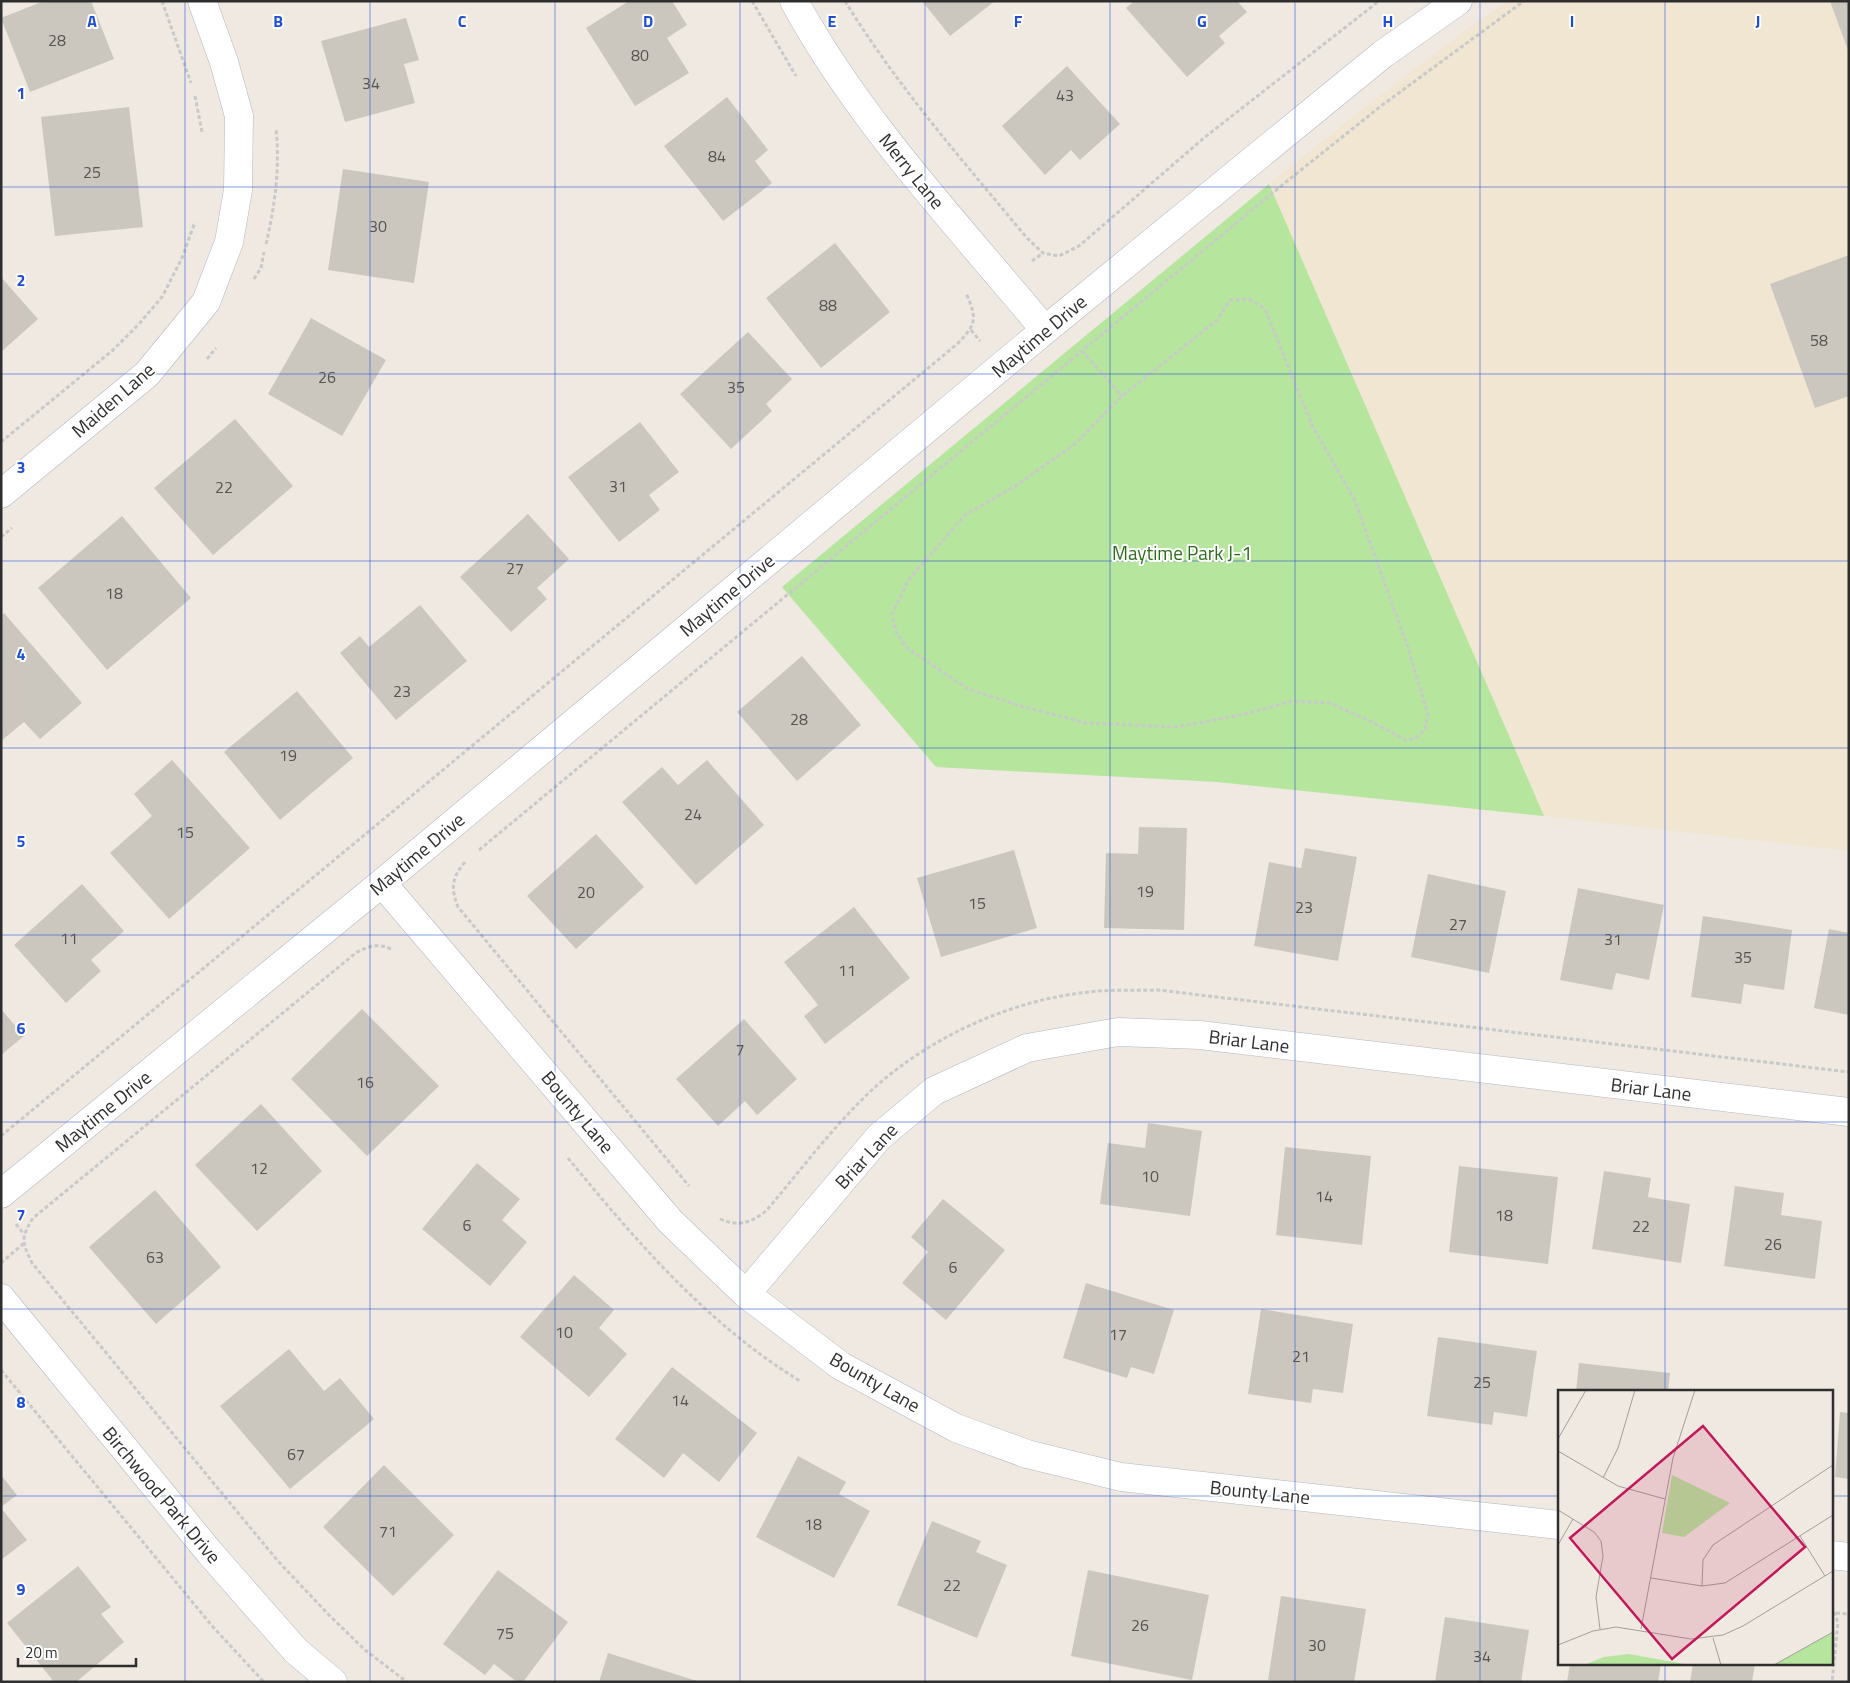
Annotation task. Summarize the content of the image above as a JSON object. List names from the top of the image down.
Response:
{
  "streets": {
    "street": [
      "Merry Lane",
      "Maytime Drive",
      "Maiden Lane",
      "Briar Lane",
      "Bounty Lane",
      "Birchwood Park Drive"
    ]
  },
  "crossings": [
    ["Merry Lane", "Maytime Drive"],
    ["Maytime Drive", "Bounty Lane"],
    ["Briar Lane", "Bounty Lane"]
  ],
  "parks": ["Maytime Park J-1"],
  "house_numbers": [
    "28",
    "80",
    "34",
    "43",
    "84",
    "25",
    "30",
    "88",
    "58",
    "26",
    "35",
    "31",
    "22",
    "27",
    "18",
    "23",
    "28",
    "19",
    "24",
    "15",
    "19",
    "20",
    "15",
    "23",
    "27",
    "11",
    "31",
    "35",
    "11",
    "7",
    "16",
    "12",
    "10",
    "14",
    "18",
    "6",
    "22",
    "26",
    "63",
    "6",
    "10",
    "17",
    "21",
    "25",
    "14",
    "67",
    "18",
    "71",
    "22",
    "26",
    "75",
    "30",
    "34"
  ],
  "scale_bar": "20 m",
  "grid": {
    "columns": [
      "A",
      "B",
      "C",
      "D",
      "E",
      "F",
      "G",
      "H",
      "I",
      "J"
    ],
    "rows": [
      "1",
      "2",
      "3",
      "4",
      "5",
      "6",
      "7",
      "8",
      "9"
    ]
  }
}
